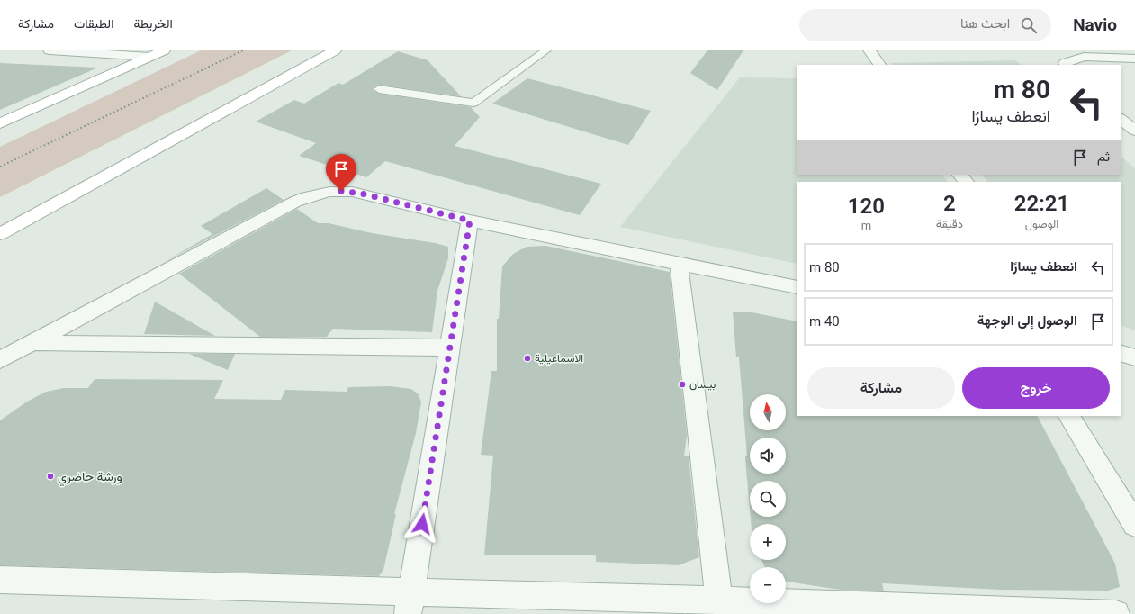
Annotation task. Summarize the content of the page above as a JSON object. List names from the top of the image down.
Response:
{
  "places": ["الاسماعيلية", "بيسان", "ورشة حاضري"],
  "north": "top",
  "page": {
    "header": "Navio",
    "search": "ابحث هنا",
    "nav": ["الخريطة", "الطبقات", "مشاركة"],
    "turn": ["80 m", "انعطف يسارًا"],
    "then": "ثم",
    "eta": [
      "22:21",
      "الوصول",
      "2",
      "دقيقة",
      "120",
      "m"
    ],
    "list": [
      {
        "name": "انعطف يسارًا",
        "value": "80 m"
      },
      {
        "name": "الوصول إلى الوجهة",
        "value": "40 m"
      }
    ],
    "buttons": ["خروج", "مشاركة"],
    "map_buttons": ["+", "−"]
  }
}
